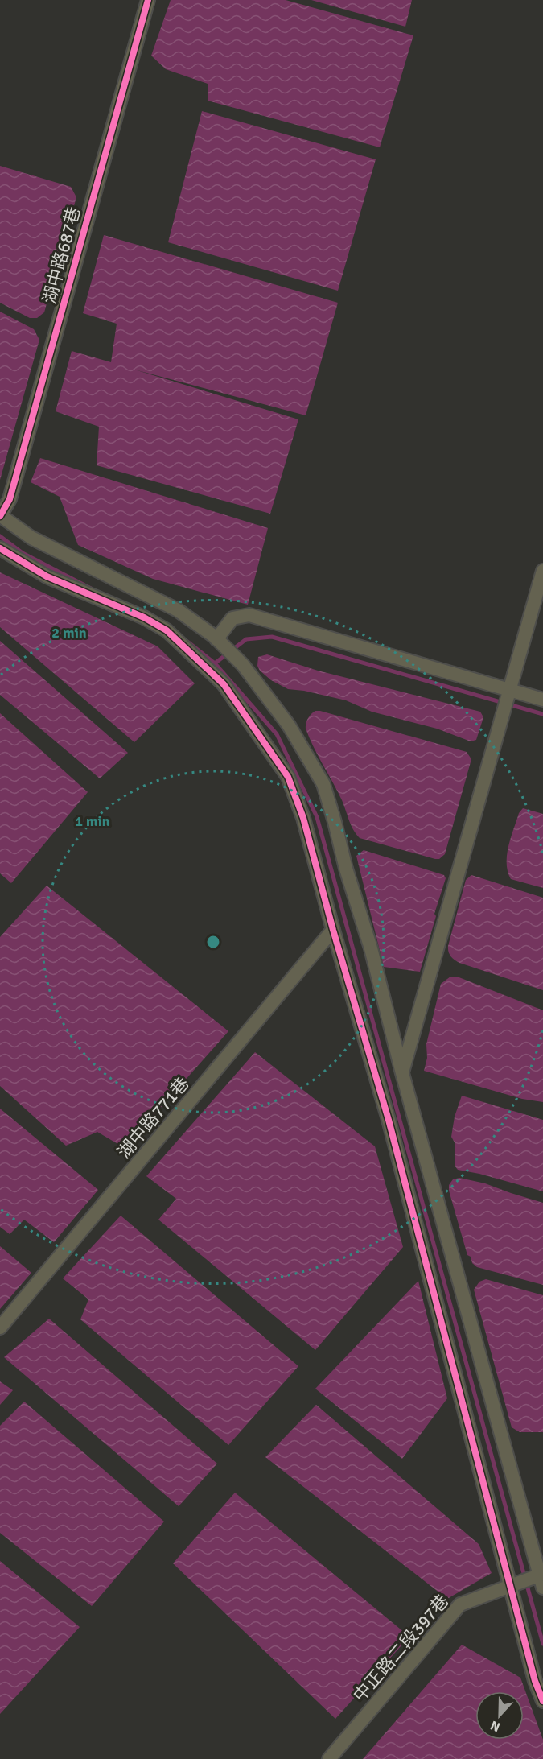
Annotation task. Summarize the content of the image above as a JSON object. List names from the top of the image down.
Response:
{
  "streets": {
    "street": ["湖中路687巷", "湖中路771巷", "中正路二段397巷"]
  },
  "north": "bottom",
  "rings": ["2 min", "1 min"]
}
